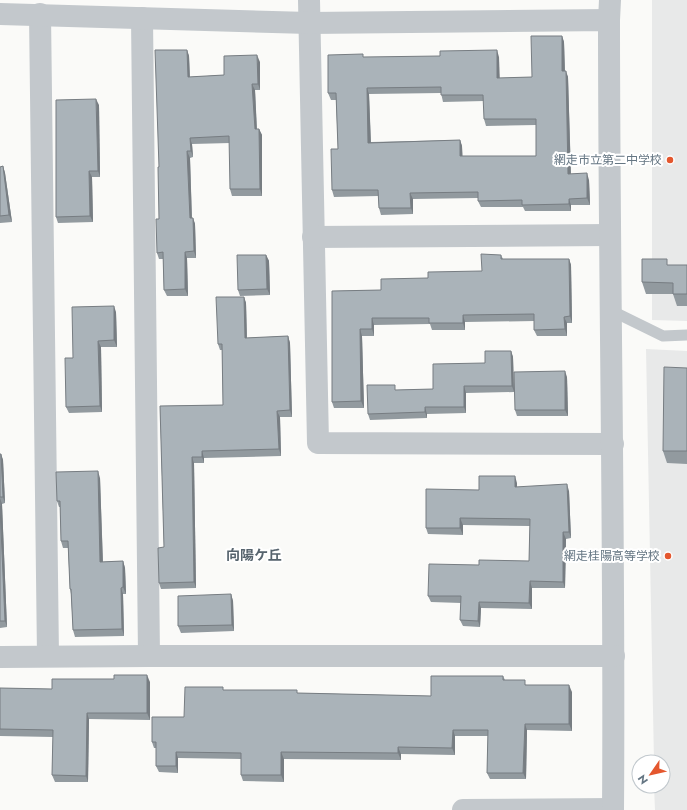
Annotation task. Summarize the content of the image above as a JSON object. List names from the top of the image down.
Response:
{
  "districts": ["向陽ケ丘"],
  "places": ["網走市立第二中学校", "網走桂陽高等学校"],
  "north": "bottom left"
}
